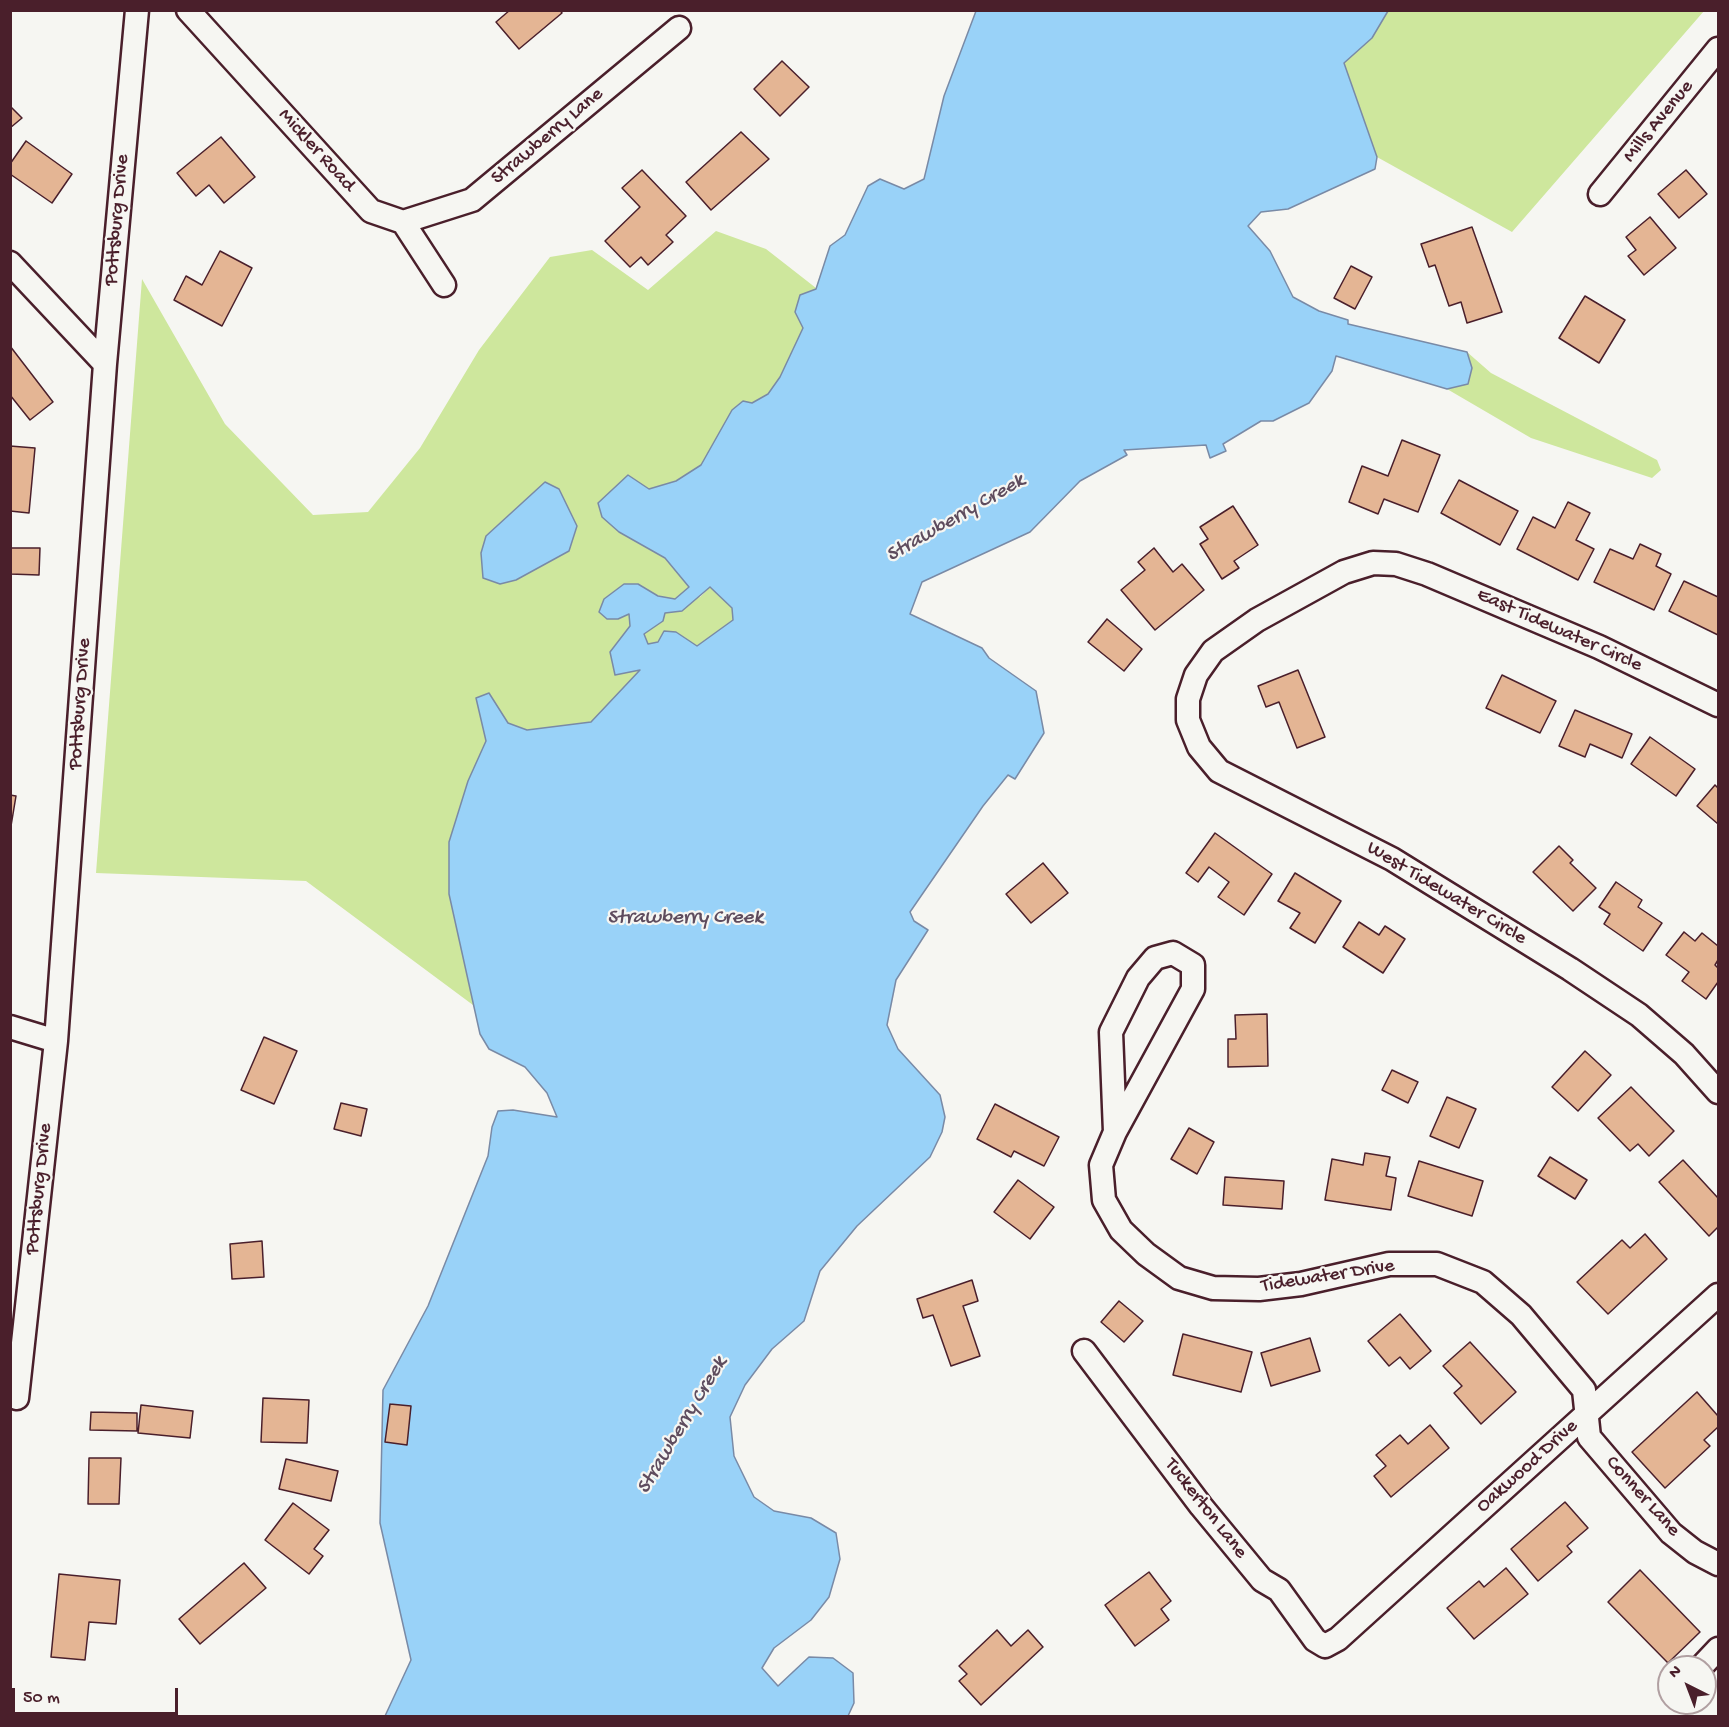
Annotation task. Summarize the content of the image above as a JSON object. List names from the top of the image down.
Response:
{
  "streets": {
    "street": [
      "Mills Avenue",
      "Strawberry Lane",
      "Mickler Road",
      "Pottsburg Drive",
      "East Tidewater Circle",
      "West Tidewater Circle",
      "Tidewater Drive",
      "Oakwood Drive",
      "Conner Lane",
      "Tuckerton Lane"
    ]
  },
  "crossings": [
    ["Strawberry Lane", "Mickler Road"],
    ["East Tidewater Circle", "West Tidewater Circle"],
    ["Tidewater Drive", "Oakwood Drive"],
    ["Tidewater Drive", "Conner Lane"],
    ["Oakwood Drive", "Conner Lane"],
    ["Oakwood Drive", "Tuckerton Lane"]
  ],
  "water": ["Strawberry Creek"],
  "scale_bar": "50 m",
  "north": "top left"
}
